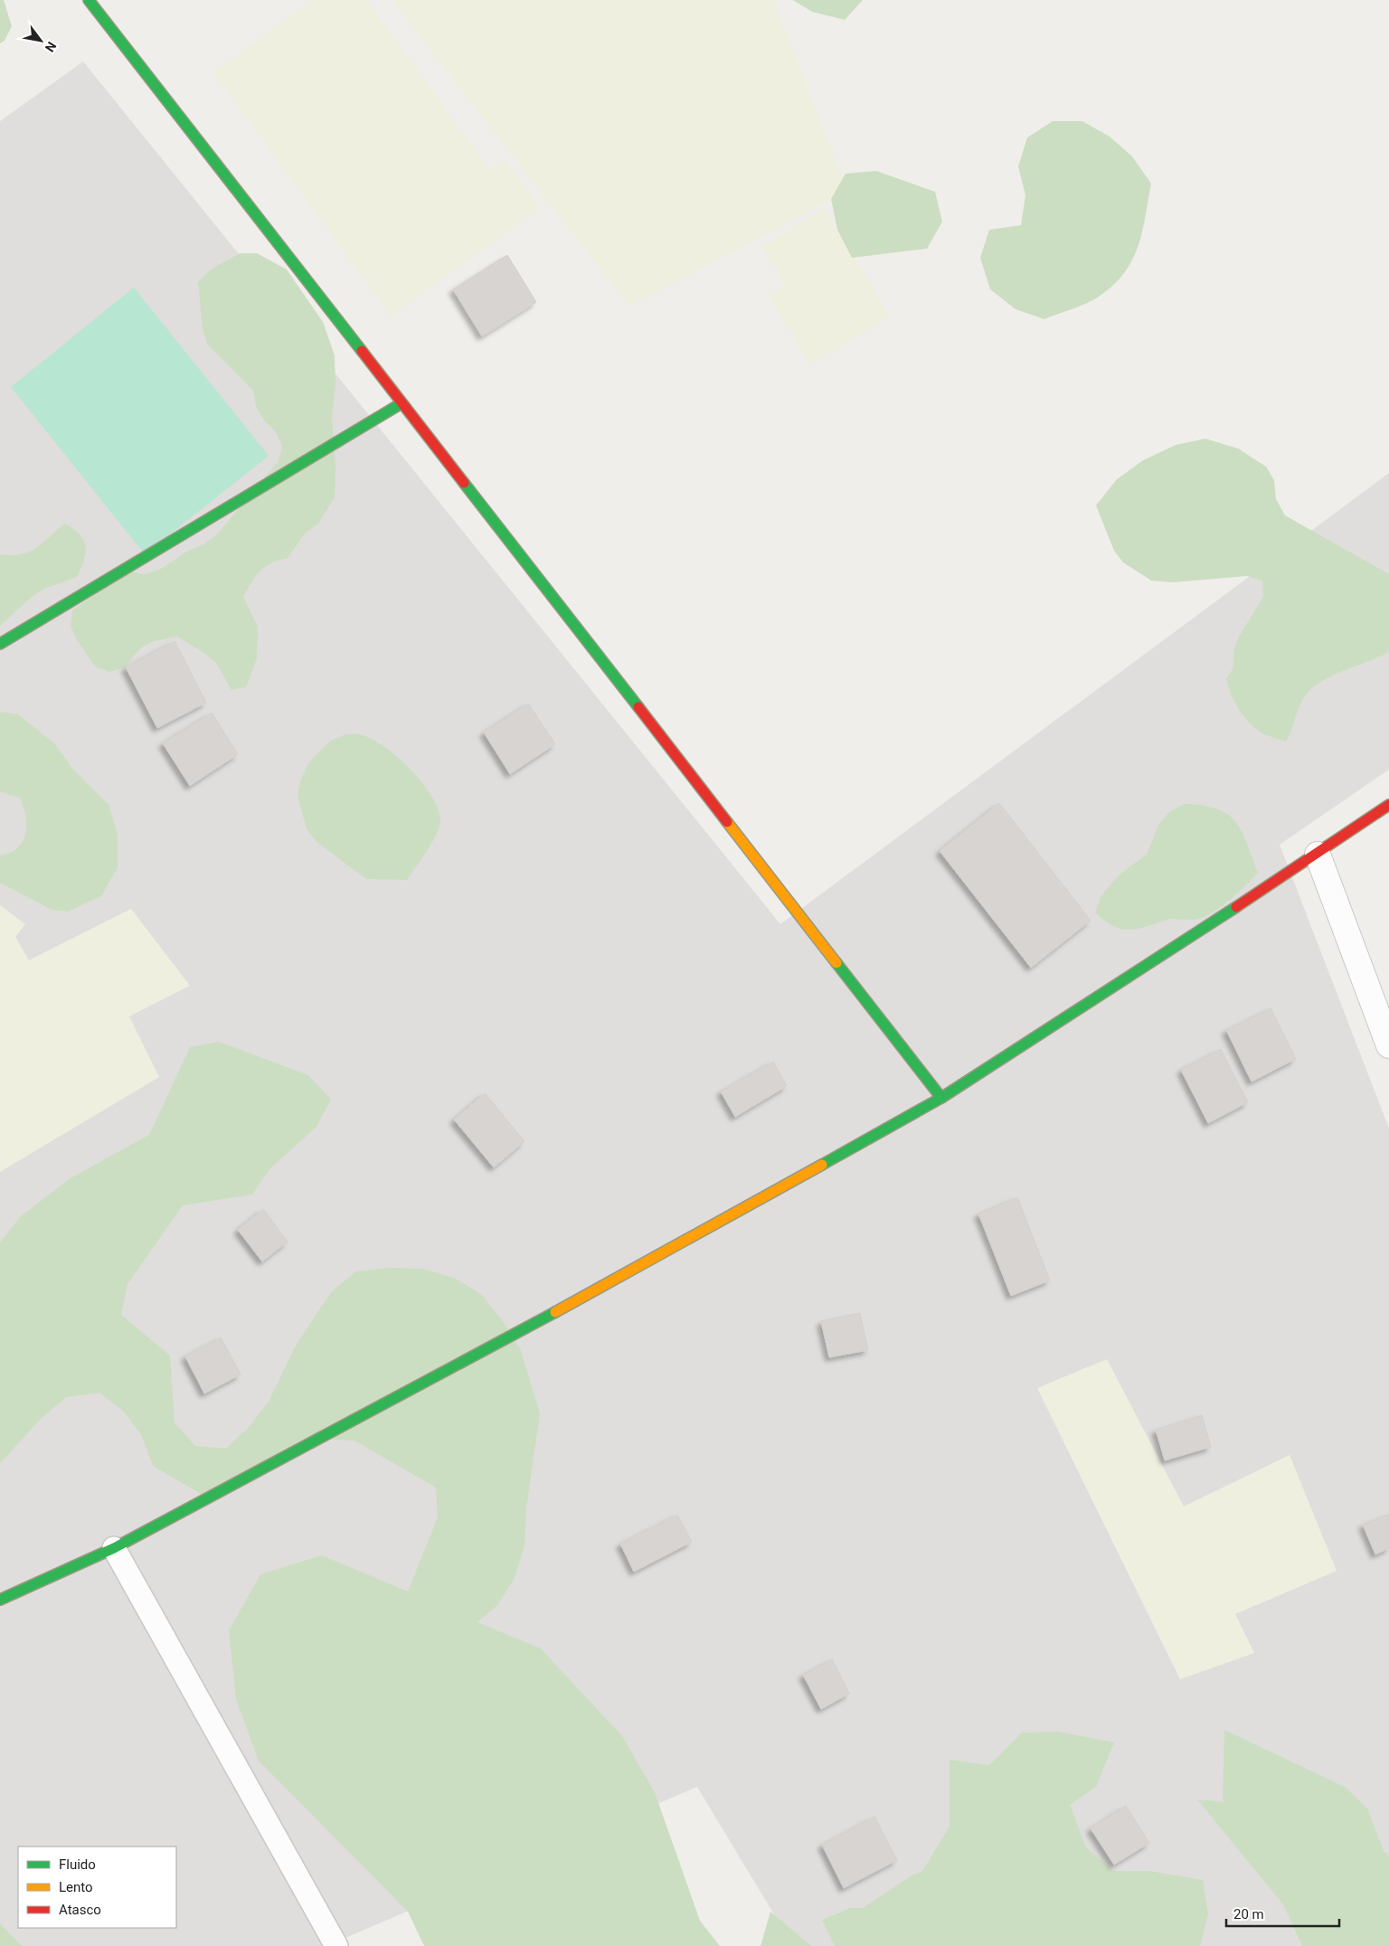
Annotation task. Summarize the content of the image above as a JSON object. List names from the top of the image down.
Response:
{
  "legend": ["Fluido", "Lento", "Atasco"],
  "scale_bar": "20 m",
  "north": "bottom right"
}
